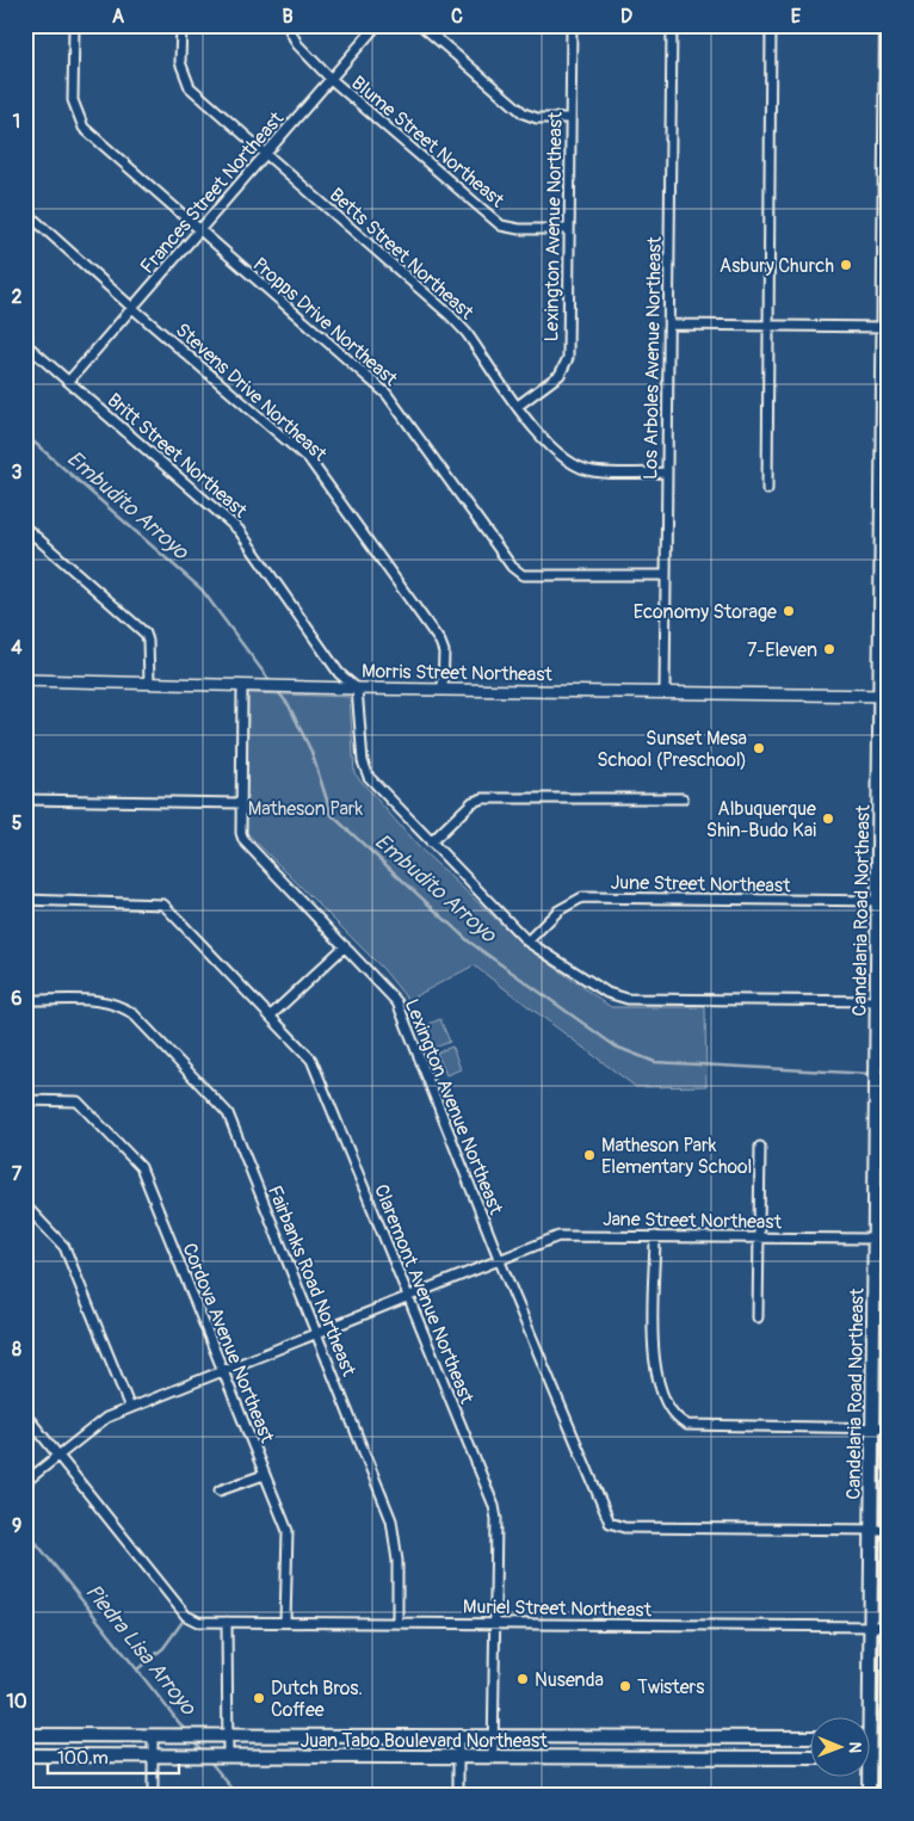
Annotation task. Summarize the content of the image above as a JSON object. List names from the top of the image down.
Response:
{
  "streets": {
    "main road": ["Candelaria Road Northeast", "Juan Tabo Boulevard Northeast"],
    "street": [
      "Blume Street Northeast",
      "Frances Street Northeast",
      "Lexington Avenue Northeast",
      "Betts Street Northeast",
      "Propps Drive Northeast",
      "Los Arboles Avenue Northeast",
      "Stevens Drive Northeast",
      "Britt Street Northeast",
      "Morris Street Northeast",
      "June Street Northeast",
      "Jane Street Northeast",
      "Fairbanks Road Northeast",
      "Claremont Avenue Northeast",
      "Cordova Avenue Northeast",
      "Muriel Street Northeast"
    ]
  },
  "crossings": [
    ["Blume Street Northeast", "Frances Street Northeast"],
    ["Blume Street Northeast", "Lexington Avenue Northeast"],
    ["Frances Street Northeast", "Betts Street Northeast"],
    ["Frances Street Northeast", "Propps Drive Northeast"],
    ["Frances Street Northeast", "Stevens Drive Northeast"],
    ["Frances Street Northeast", "Britt Street Northeast"],
    ["Lexington Avenue Northeast", "Betts Street Northeast"],
    ["Lexington Avenue Northeast", "Morris Street Northeast"],
    ["Lexington Avenue Northeast", "Candelaria Road Northeast"],
    ["Lexington Avenue Northeast", "Jane Street Northeast"],
    ["Betts Street Northeast", "Los Arboles Avenue Northeast"],
    ["Propps Drive Northeast", "Los Arboles Avenue Northeast"],
    ["Los Arboles Avenue Northeast", "Morris Street Northeast"],
    ["Stevens Drive Northeast", "Morris Street Northeast"],
    ["Britt Street Northeast", "Morris Street Northeast"],
    ["Morris Street Northeast", "Candelaria Road Northeast"],
    ["June Street Northeast", "Candelaria Road Northeast"],
    ["Candelaria Road Northeast", "Jane Street Northeast"],
    ["Candelaria Road Northeast", "Muriel Street Northeast"],
    ["Jane Street Northeast", "Fairbanks Road Northeast"],
    ["Jane Street Northeast", "Claremont Avenue Northeast"],
    ["Jane Street Northeast", "Cordova Avenue Northeast"],
    ["Jane Street Northeast", "Muriel Street Northeast"],
    ["Fairbanks Road Northeast", "Muriel Street Northeast"],
    ["Claremont Avenue Northeast", "Muriel Street Northeast"],
    ["Claremont Avenue Northeast", "Juan Tabo Boulevard Northeast"],
    ["Cordova Avenue Northeast", "Muriel Street Northeast"]
  ],
  "water": ["Embudito Arroyo", "Piedra Lisa Arroyo"],
  "parks": ["Matheson Park"],
  "places": [
    "Asbury Church",
    "Economy Storage",
    "7-Eleven",
    "Sunset Mesa School (Preschool)",
    "Albuquerque Shin-Budo Kai",
    "Matheson Park Elementary School",
    "Nusenda",
    "Twisters",
    "Dutch Bros. Coffee"
  ],
  "scale_bar": "100 m",
  "north": "right",
  "grid": {
    "columns": [
      "A",
      "B",
      "C",
      "D",
      "E"
    ],
    "rows": [
      "1",
      "2",
      "3",
      "4",
      "5",
      "6",
      "7",
      "8",
      "9",
      "10"
    ]
  }
}
